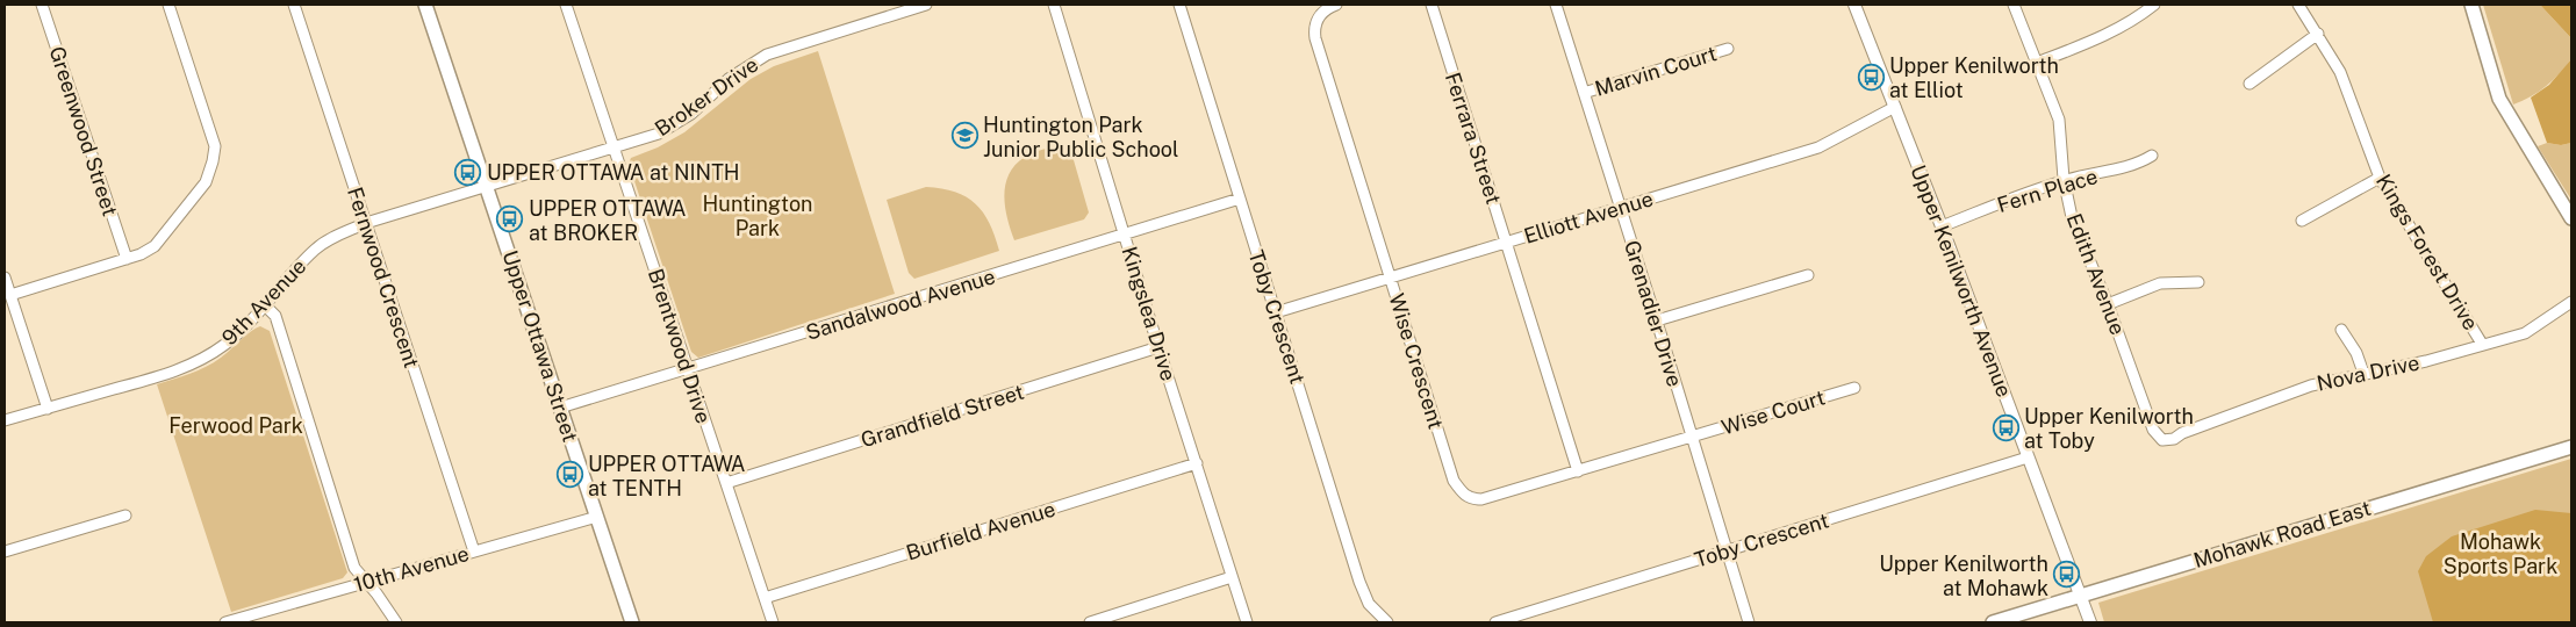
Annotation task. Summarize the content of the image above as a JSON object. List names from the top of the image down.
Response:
{
  "streets": {
    "main road": ["Upper Ottawa Street", "Mohawk Road East"],
    "street": [
      "Marvin Court",
      "Broker Drive",
      "Greenwood Street",
      "Ferrara Street",
      "Fern Place",
      "Elliott Avenue",
      "Kings Forest Drive",
      "Edith Avenue",
      "Fernwood Crescent",
      "Upper Kenilworth Avenue",
      "9th Avenue",
      "Sandalwood Avenue",
      "Kingslea Drive",
      "Grenadier Drive",
      "Toby Crescent",
      "Brentwood Drive",
      "Wise Crescent",
      "Nova Drive",
      "Wise Court",
      "Grandfield Street",
      "Burfield Avenue",
      "10th Avenue"
    ]
  },
  "crossings": [
    ["Marvin Court", "Grenadier Drive"],
    ["Broker Drive", "9th Avenue"],
    ["Broker Drive", "Upper Ottawa Street"],
    ["Broker Drive", "Brentwood Drive"],
    ["Ferrara Street", "Elliott Avenue"],
    ["Ferrara Street", "Wise Crescent"],
    ["Fern Place", "Edith Avenue"],
    ["Fern Place", "Upper Kenilworth Avenue"],
    ["Elliott Avenue", "Upper Kenilworth Avenue"],
    ["Elliott Avenue", "Grenadier Drive"],
    ["Elliott Avenue", "Toby Crescent"],
    ["Elliott Avenue", "Wise Crescent"],
    ["Kings Forest Drive", "Nova Drive"],
    ["Edith Avenue", "Nova Drive"],
    ["Fernwood Crescent", "9th Avenue"],
    ["Fernwood Crescent", "10th Avenue"],
    ["Upper Kenilworth Avenue", "Toby Crescent"],
    ["Upper Kenilworth Avenue", "Mohawk Road East"],
    ["9th Avenue", "Upper Ottawa Street"],
    ["Sandalwood Avenue", "Kingslea Drive"],
    ["Sandalwood Avenue", "Toby Crescent"],
    ["Sandalwood Avenue", "Upper Ottawa Street"],
    ["Sandalwood Avenue", "Brentwood Drive"],
    ["Kingslea Drive", "Grandfield Street"],
    ["Kingslea Drive", "Burfield Avenue"],
    ["Grenadier Drive", "Toby Crescent"],
    ["Grenadier Drive", "Wise Crescent"],
    ["Grenadier Drive", "Wise Court"],
    ["Upper Ottawa Street", "10th Avenue"],
    ["Brentwood Drive", "Grandfield Street"],
    ["Brentwood Drive", "Burfield Avenue"],
    ["Wise Crescent", "Wise Court"]
  ],
  "parks": ["Huntington Park", "Ferwood Park", "Mohawk Sports Park"],
  "places": {
    "bus stop": [
      "Upper Kenilworth at Elliot",
      "UPPER OTTAWA at NINTH",
      "UPPER OTTAWA at BROKER",
      "Upper Kenilworth at Toby",
      "UPPER OTTAWA at TENTH",
      "Upper Kenilworth at Mohawk"
    ],
    "school or university": ["Huntington Park Junior Public School"]
  }
}
